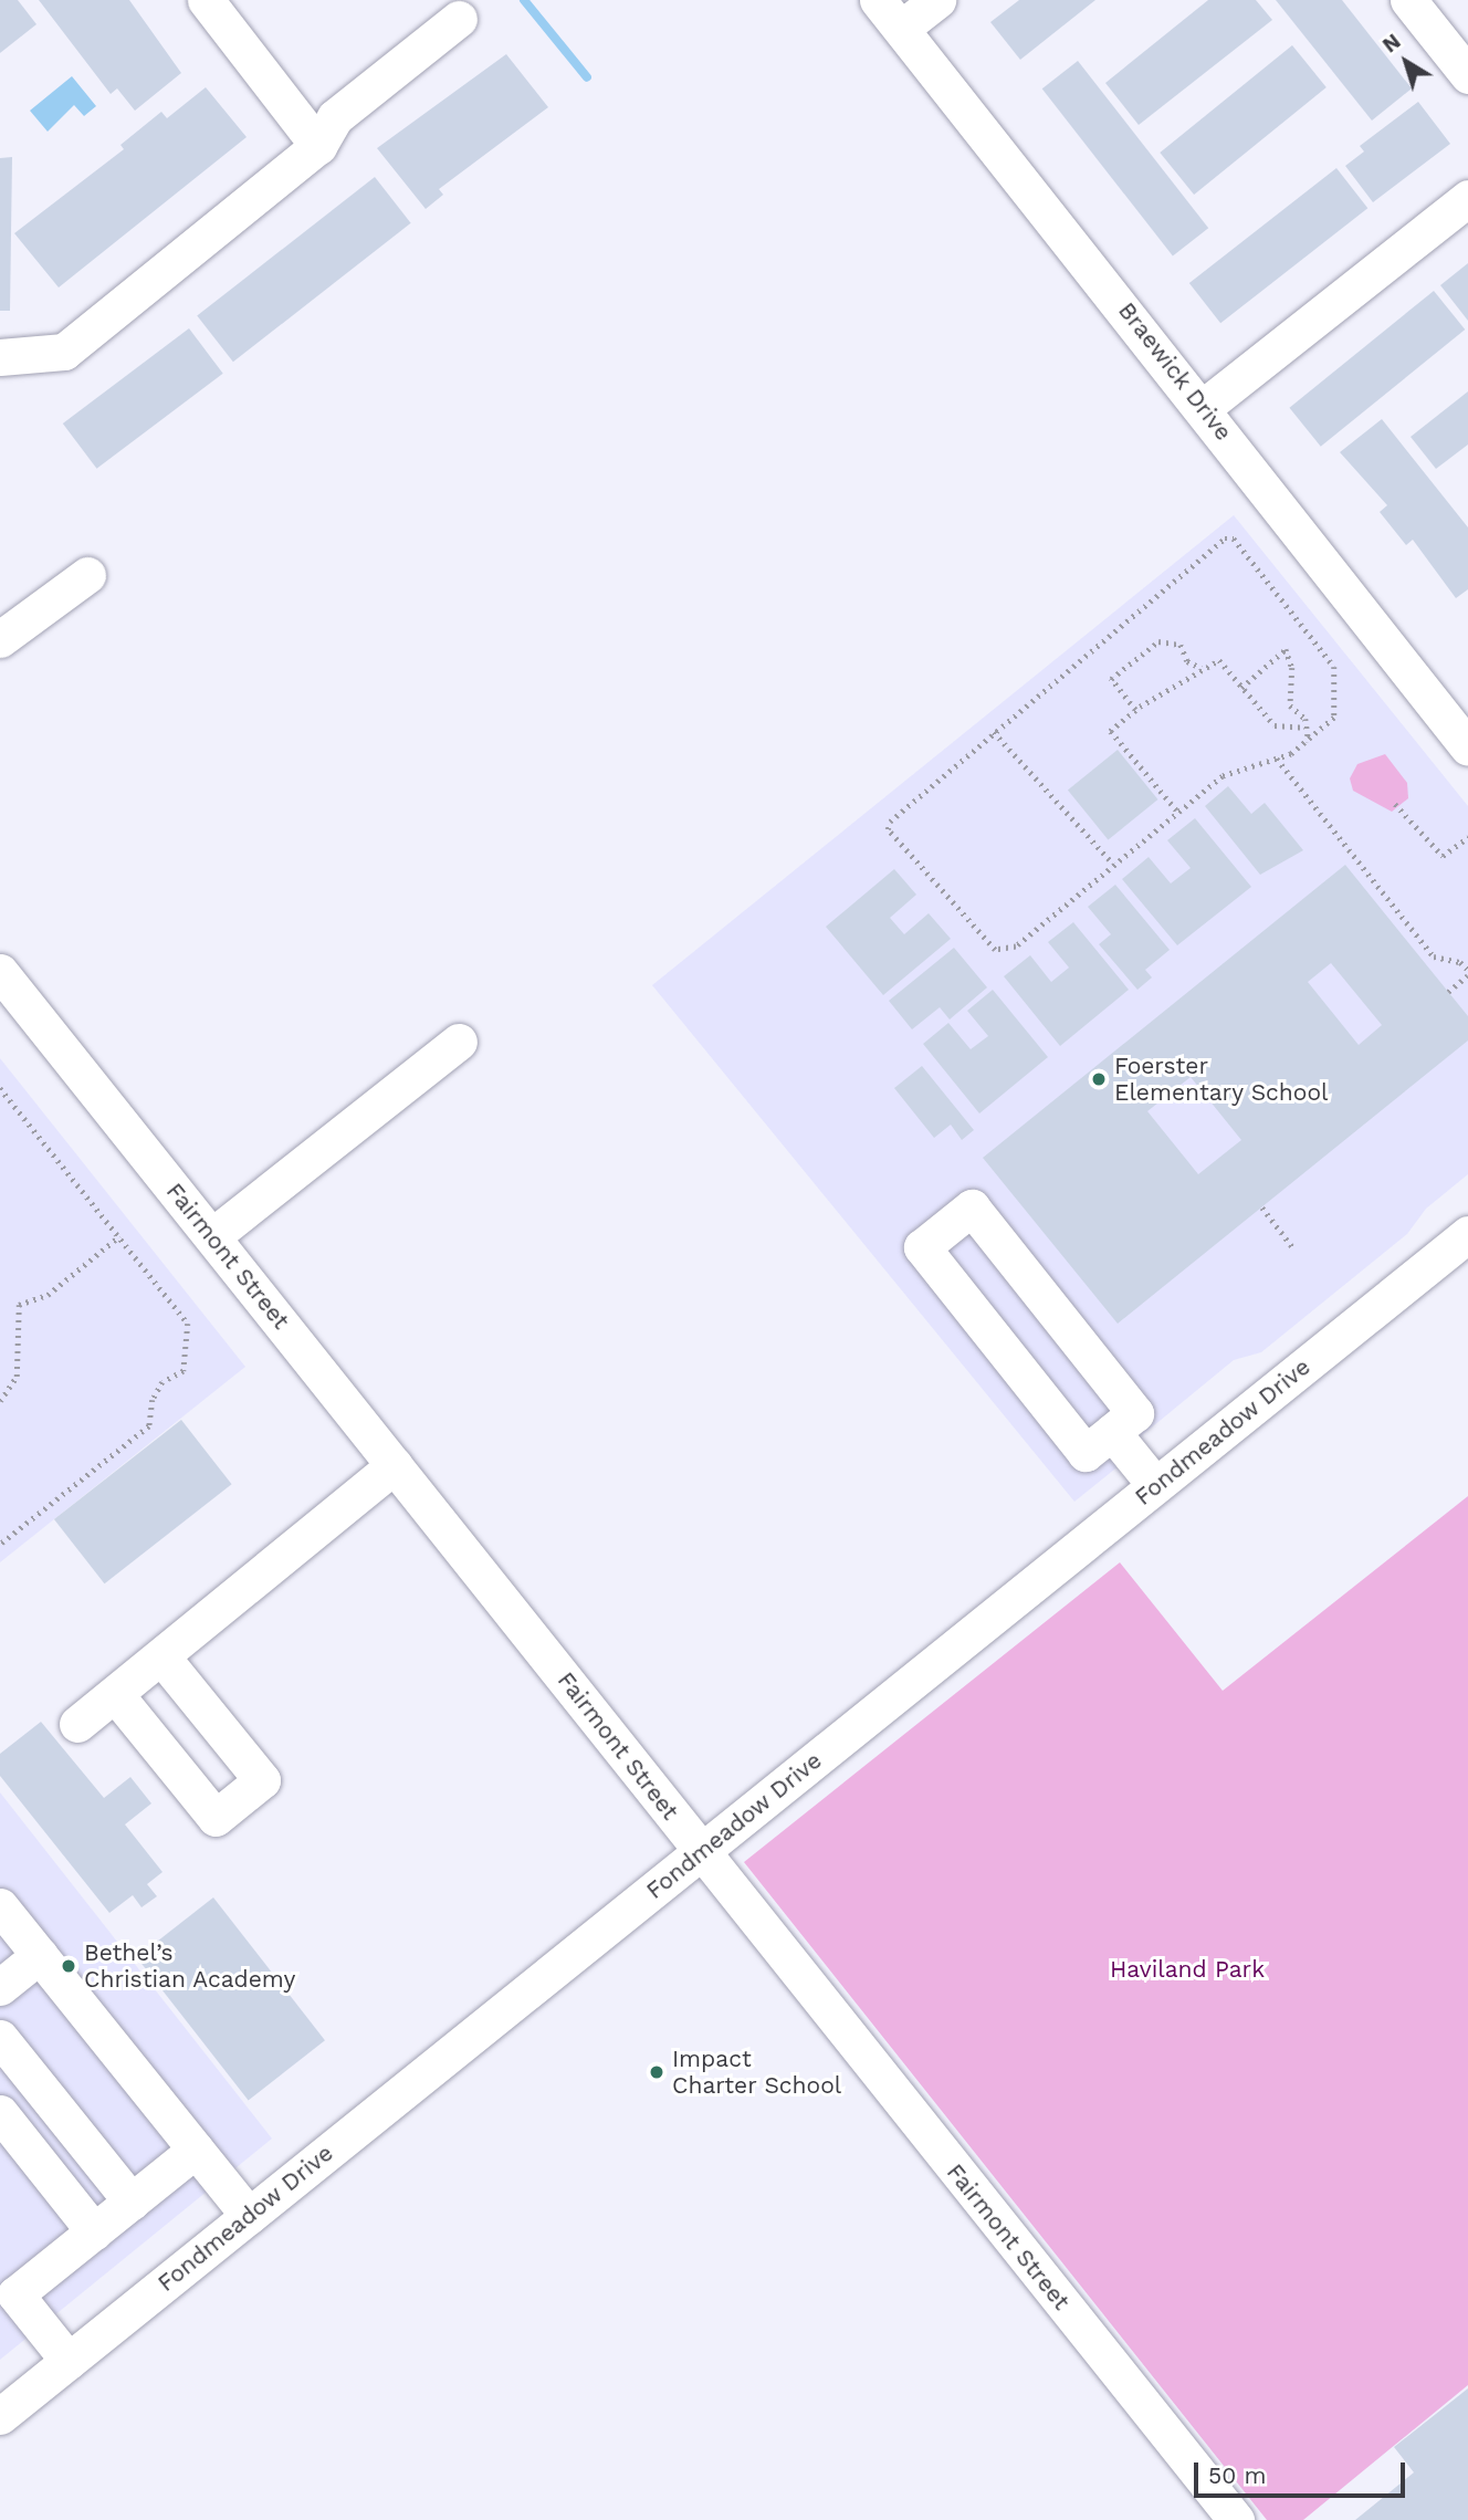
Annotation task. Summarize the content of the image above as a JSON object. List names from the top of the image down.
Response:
{
  "streets": {
    "street": ["Braewick Drive", "Fairmont Street", "Fondmeadow Drive"]
  },
  "crossings": [
    ["Fairmont Street", "Fondmeadow Drive"]
  ],
  "parks": ["Haviland Park"],
  "places": ["Foerster Elementary School", "Bethel’s Christian Academy", "Impact Charter School"],
  "scale_bar": "50 m",
  "north": "top left"
}
